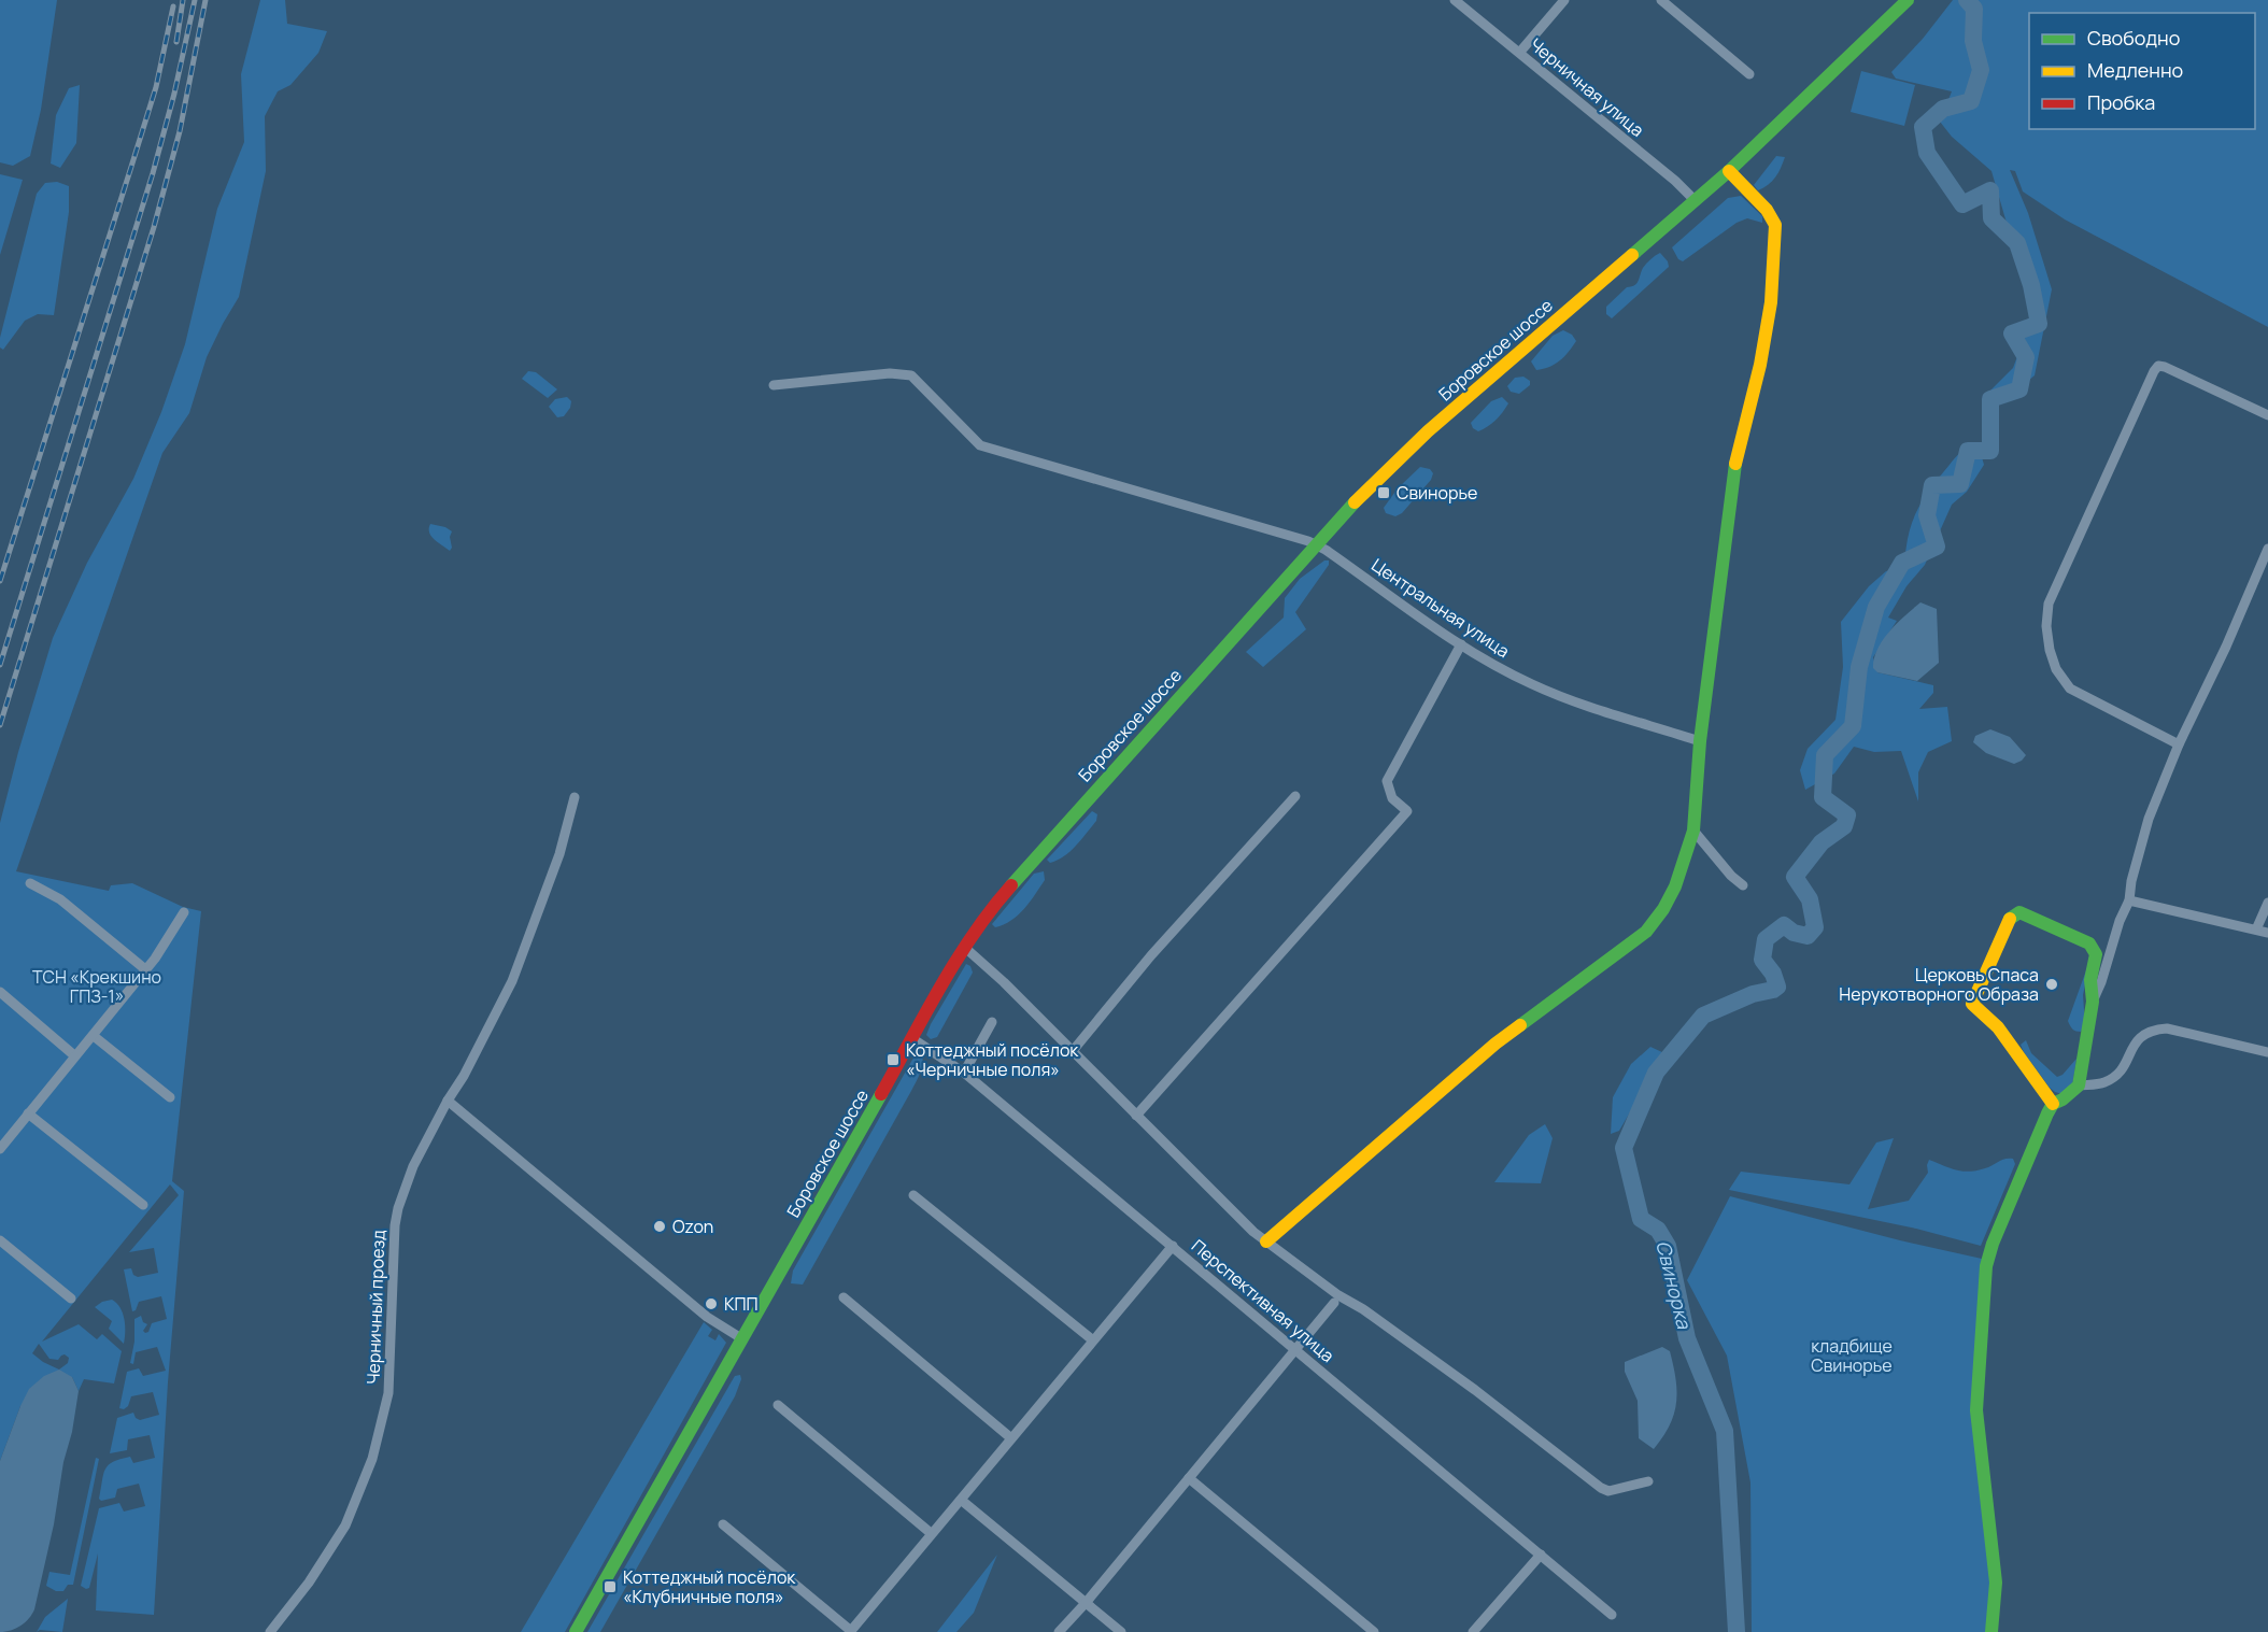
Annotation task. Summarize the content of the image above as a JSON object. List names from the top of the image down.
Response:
{
  "streets": {
    "street": [
      "Черничная улица",
      "Боровское шоссе",
      "Центральная улица",
      "Перспективная улица",
      "Черничный проезд"
    ]
  },
  "crossings": [
    ["Черничная улица", "Боровское шоссе"],
    ["Боровское шоссе", "Центральная улица"],
    ["Боровское шоссе", "Перспективная улица"]
  ],
  "water": ["Свинорка"],
  "parks": ["ТСН «Крекшино ГПЗ-1»", "кладбище Свинорье"],
  "places": {
    "transit": ["Свинорье", "Коттеджный посёлок «Черничные поля»", "Коттеджный посёлок «Клубничные поля»"],
    "other": ["Церковь Спаса Нерукотворного Образа", "Ozon", "КПП"]
  },
  "legend": ["Свободно", "Медленно", "Пробка"]
}
